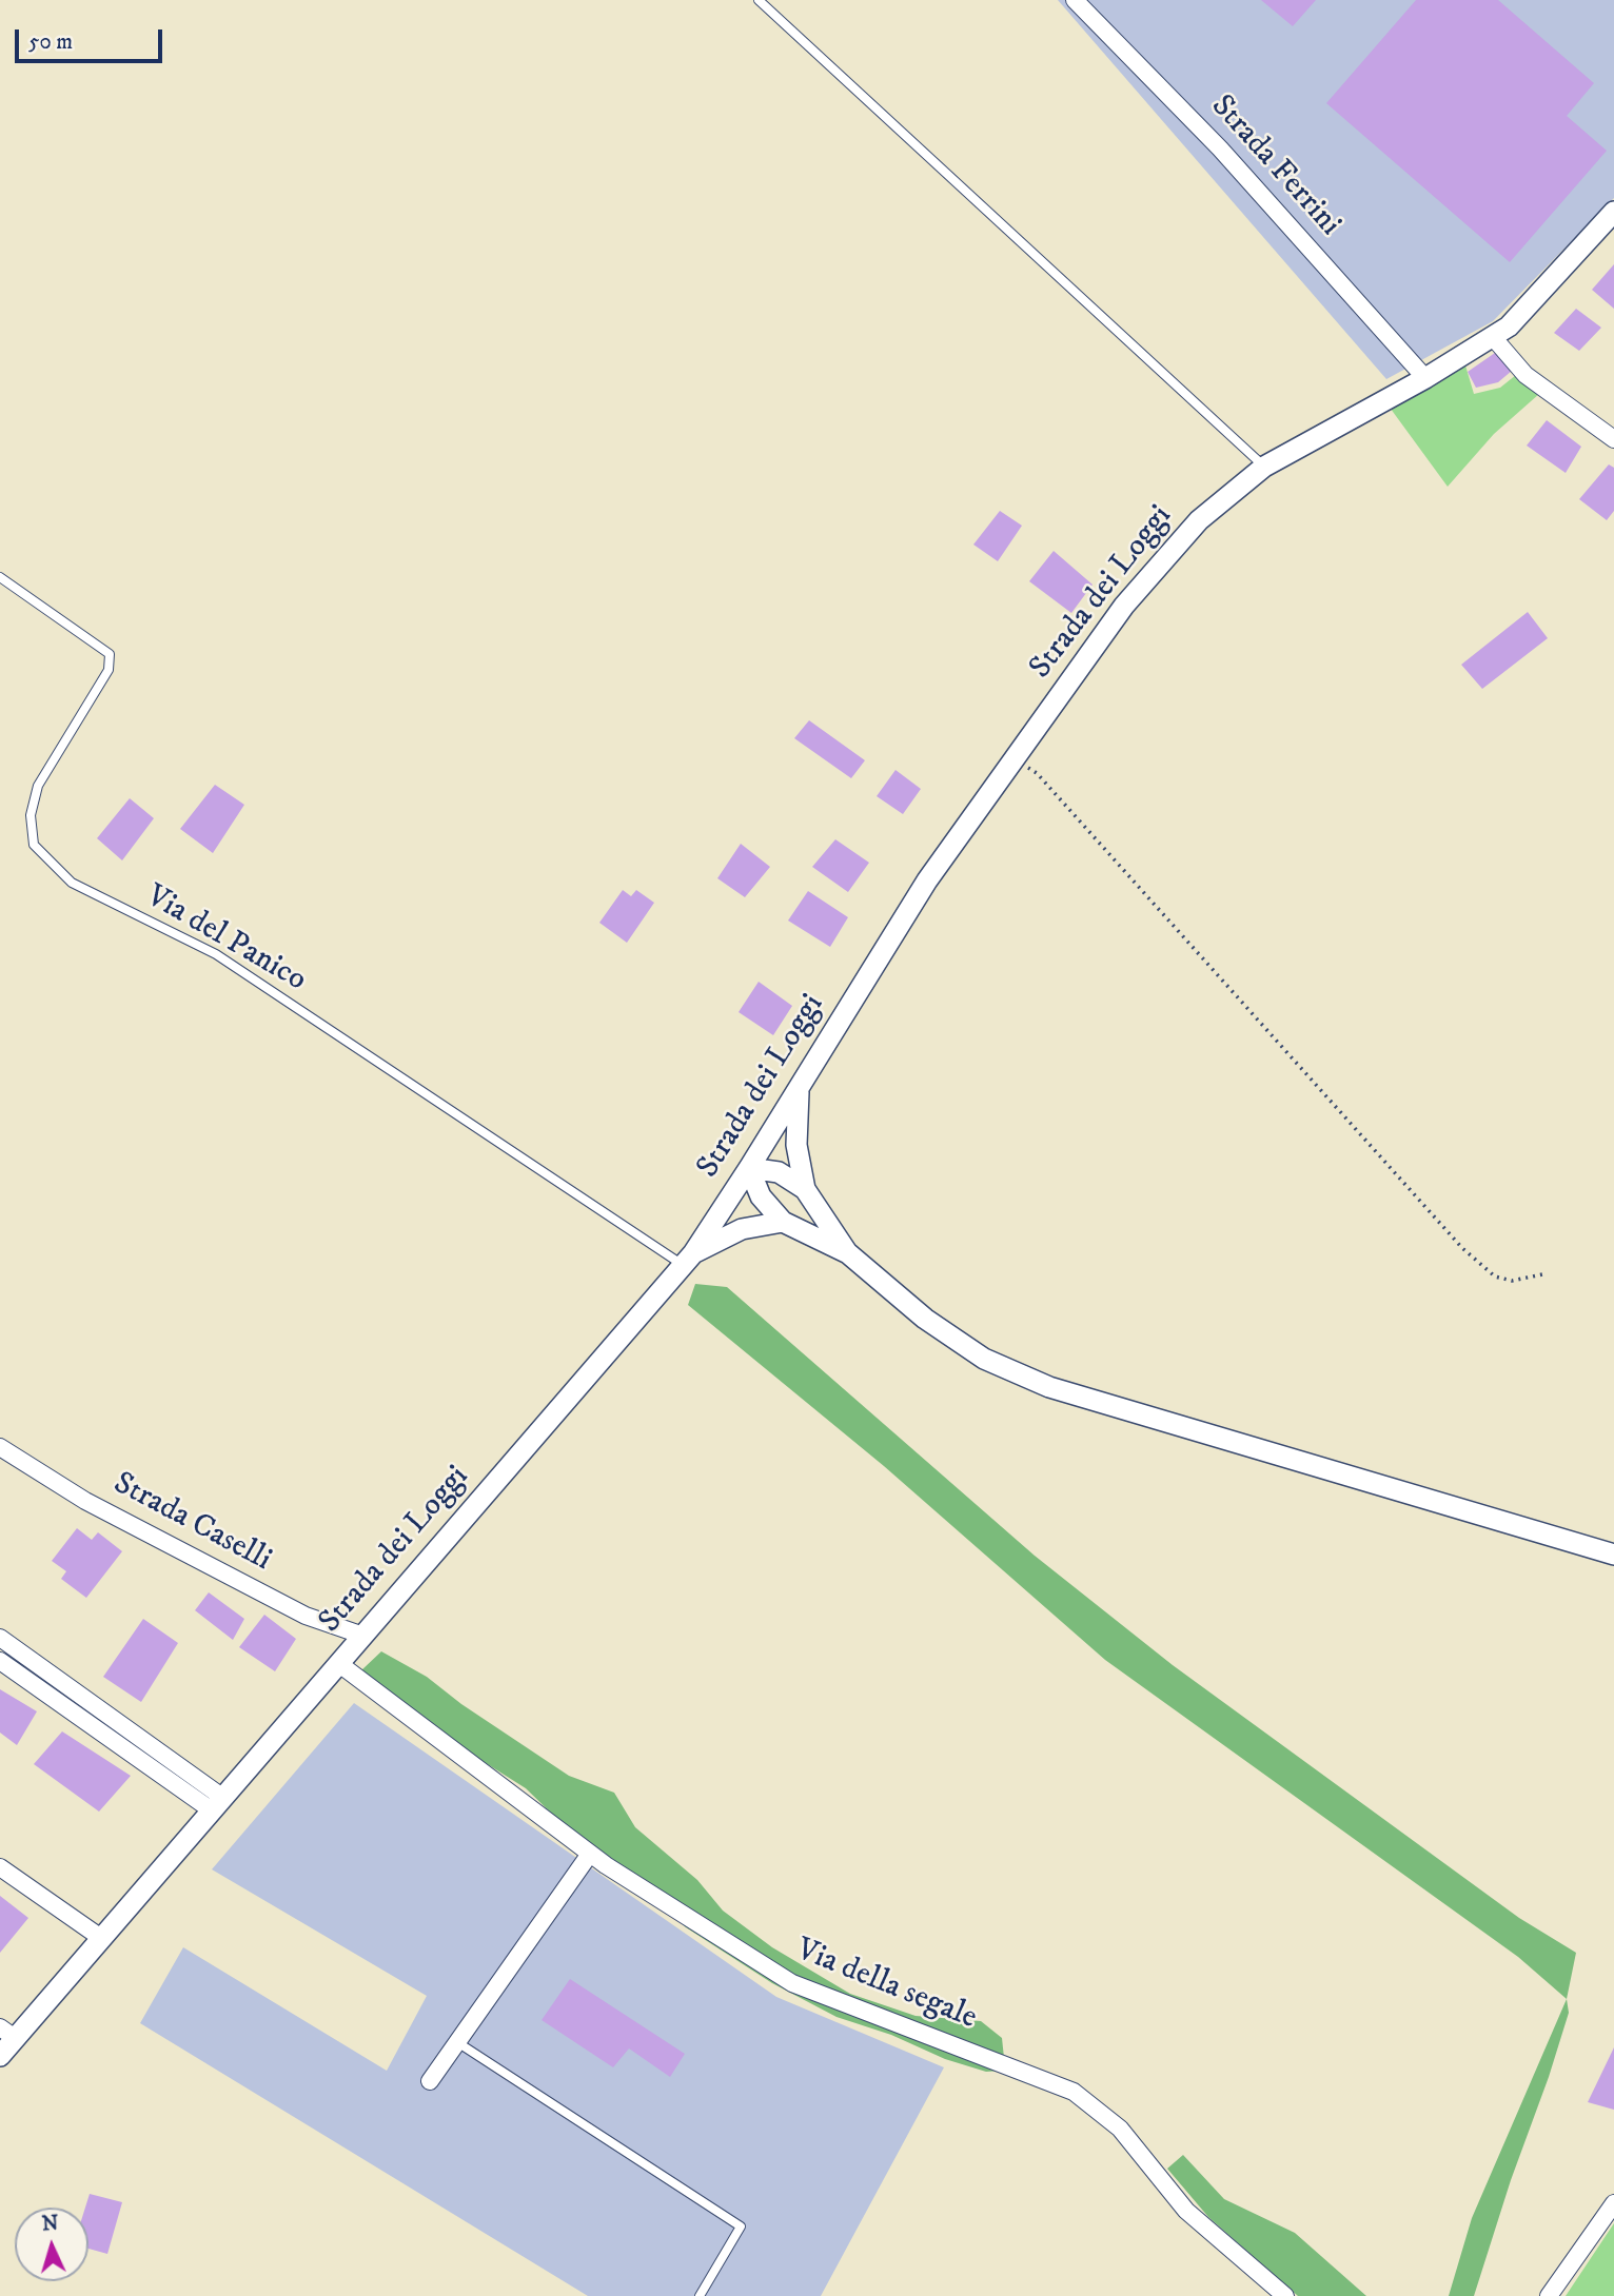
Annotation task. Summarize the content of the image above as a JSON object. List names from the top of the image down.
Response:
{
  "streets": {
    "street": [
      "Strada Ferrini",
      "Strada dei Loggi",
      "Strada Caselli",
      "Via della segale"
    ],
    "lane": ["Via del Panico"]
  },
  "crossings": [
    ["Strada Ferrini", "Strada dei Loggi"],
    ["Strada dei Loggi", "Via del Panico"],
    ["Strada dei Loggi", "Strada Caselli"],
    ["Strada dei Loggi", "Via della segale"]
  ],
  "scale_bar": "50 m",
  "north": "top"
}
